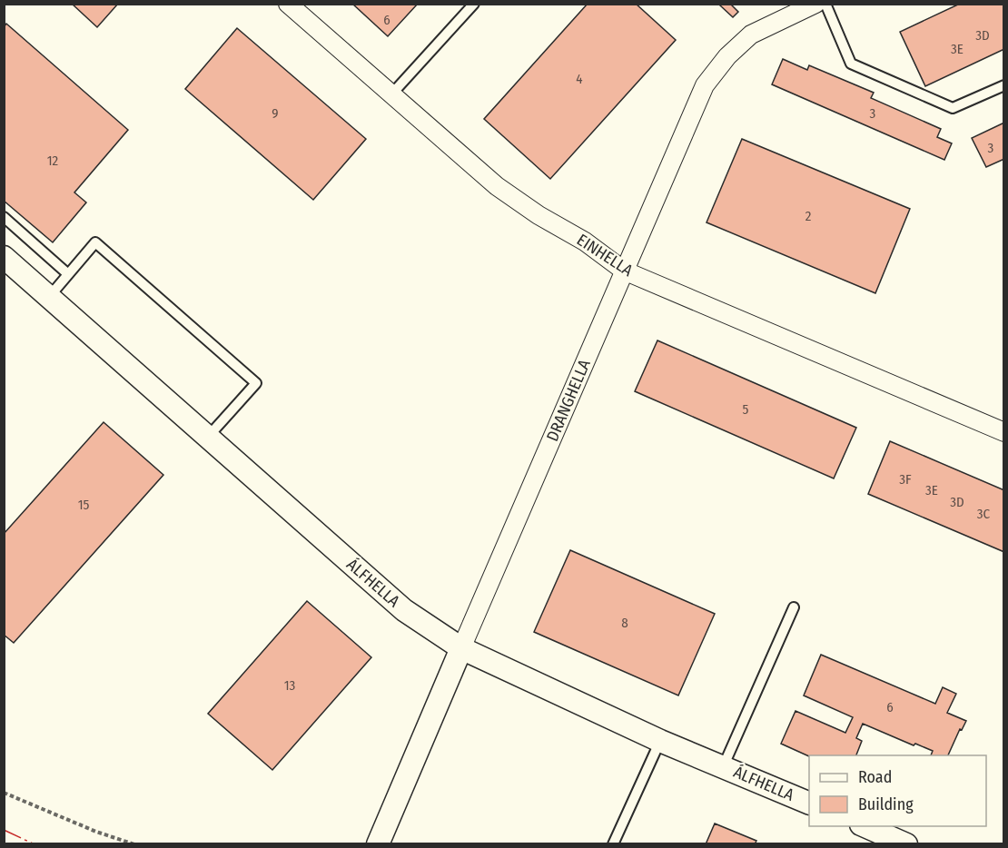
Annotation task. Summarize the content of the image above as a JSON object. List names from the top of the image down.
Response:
{
  "streets": {
    "street": ["EINHELLA", "DRANGHELLA", "ÁLFHELLA"]
  },
  "crossings": [
    ["EINHELLA", "DRANGHELLA"],
    ["DRANGHELLA", "ÁLFHELLA"]
  ],
  "house_numbers": [
    "6",
    "3D",
    "3E",
    "4",
    "9",
    "3",
    "3",
    "12",
    "2",
    "5",
    "3F",
    "3E",
    "3D",
    "15",
    "3C",
    "8",
    "13",
    "6"
  ],
  "legend": ["Road", "Building"]
}
